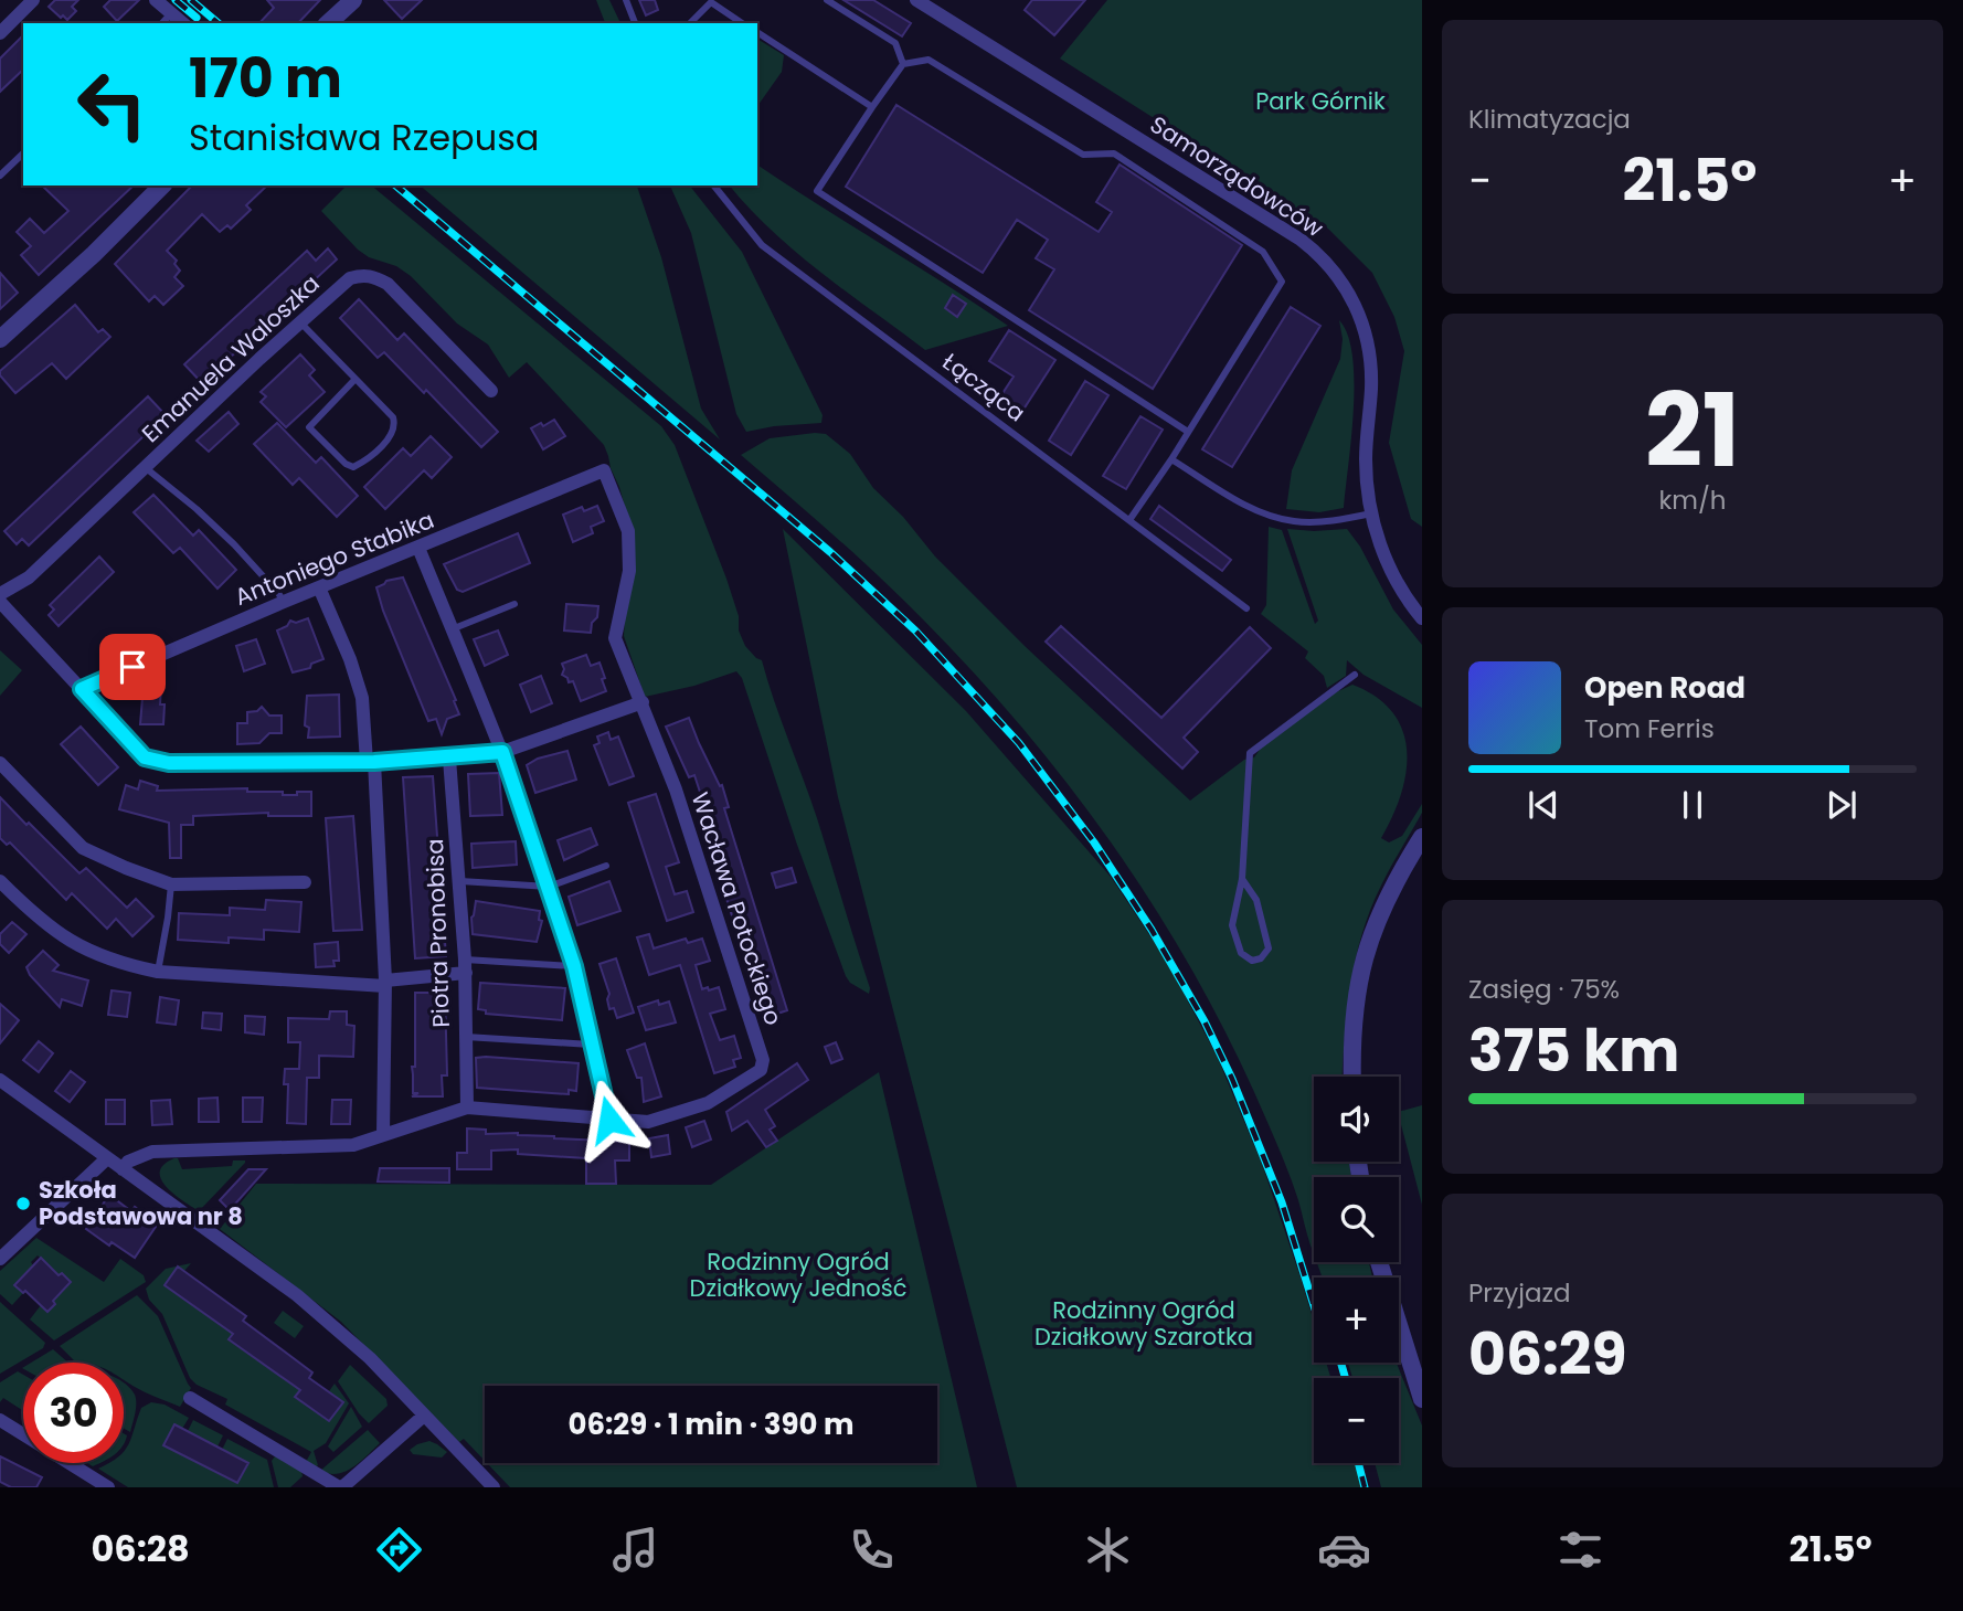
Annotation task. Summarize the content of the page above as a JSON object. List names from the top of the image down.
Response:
{
  "streets": {
    "street": [
      "Samorządowców",
      "Emanuela Waloszka",
      "Antoniego Stabika",
      "Wacława Potockiego",
      "Piotra Pronobisa"
    ],
    "lane": ["Łącząca"]
  },
  "crossings": [
    ["Antoniego Stabika", "Wacława Potockiego"],
    ["Wacława Potockiego", "Piotra Pronobisa"]
  ],
  "parks": ["Park Górnik", "Rodzinny Ogród Działkowy Jedność", "Rodzinny Ogród Działkowy Szarotka"],
  "places": ["Szkoła Podstawowa nr 8"],
  "page": {
    "tile": [
      "Klimatyzacja",
      ["21", "km/h"],
      ["Zasięg · 75%", "375 km"],
      ["Przyjazd", "06:29"]
    ],
    "turn": ["170 m", "Stanisława Rzepusa"],
    "heat": ["−", "21.5°", "+"],
    "song": ["Open Road", "Tom Ferris"],
    "map_buttons": ["+", "−"],
    "limit": "30",
    "trip": "06:29 · 1 min · 390 m",
    "tabs": ["06:28", "21.5°"]
  }
}
